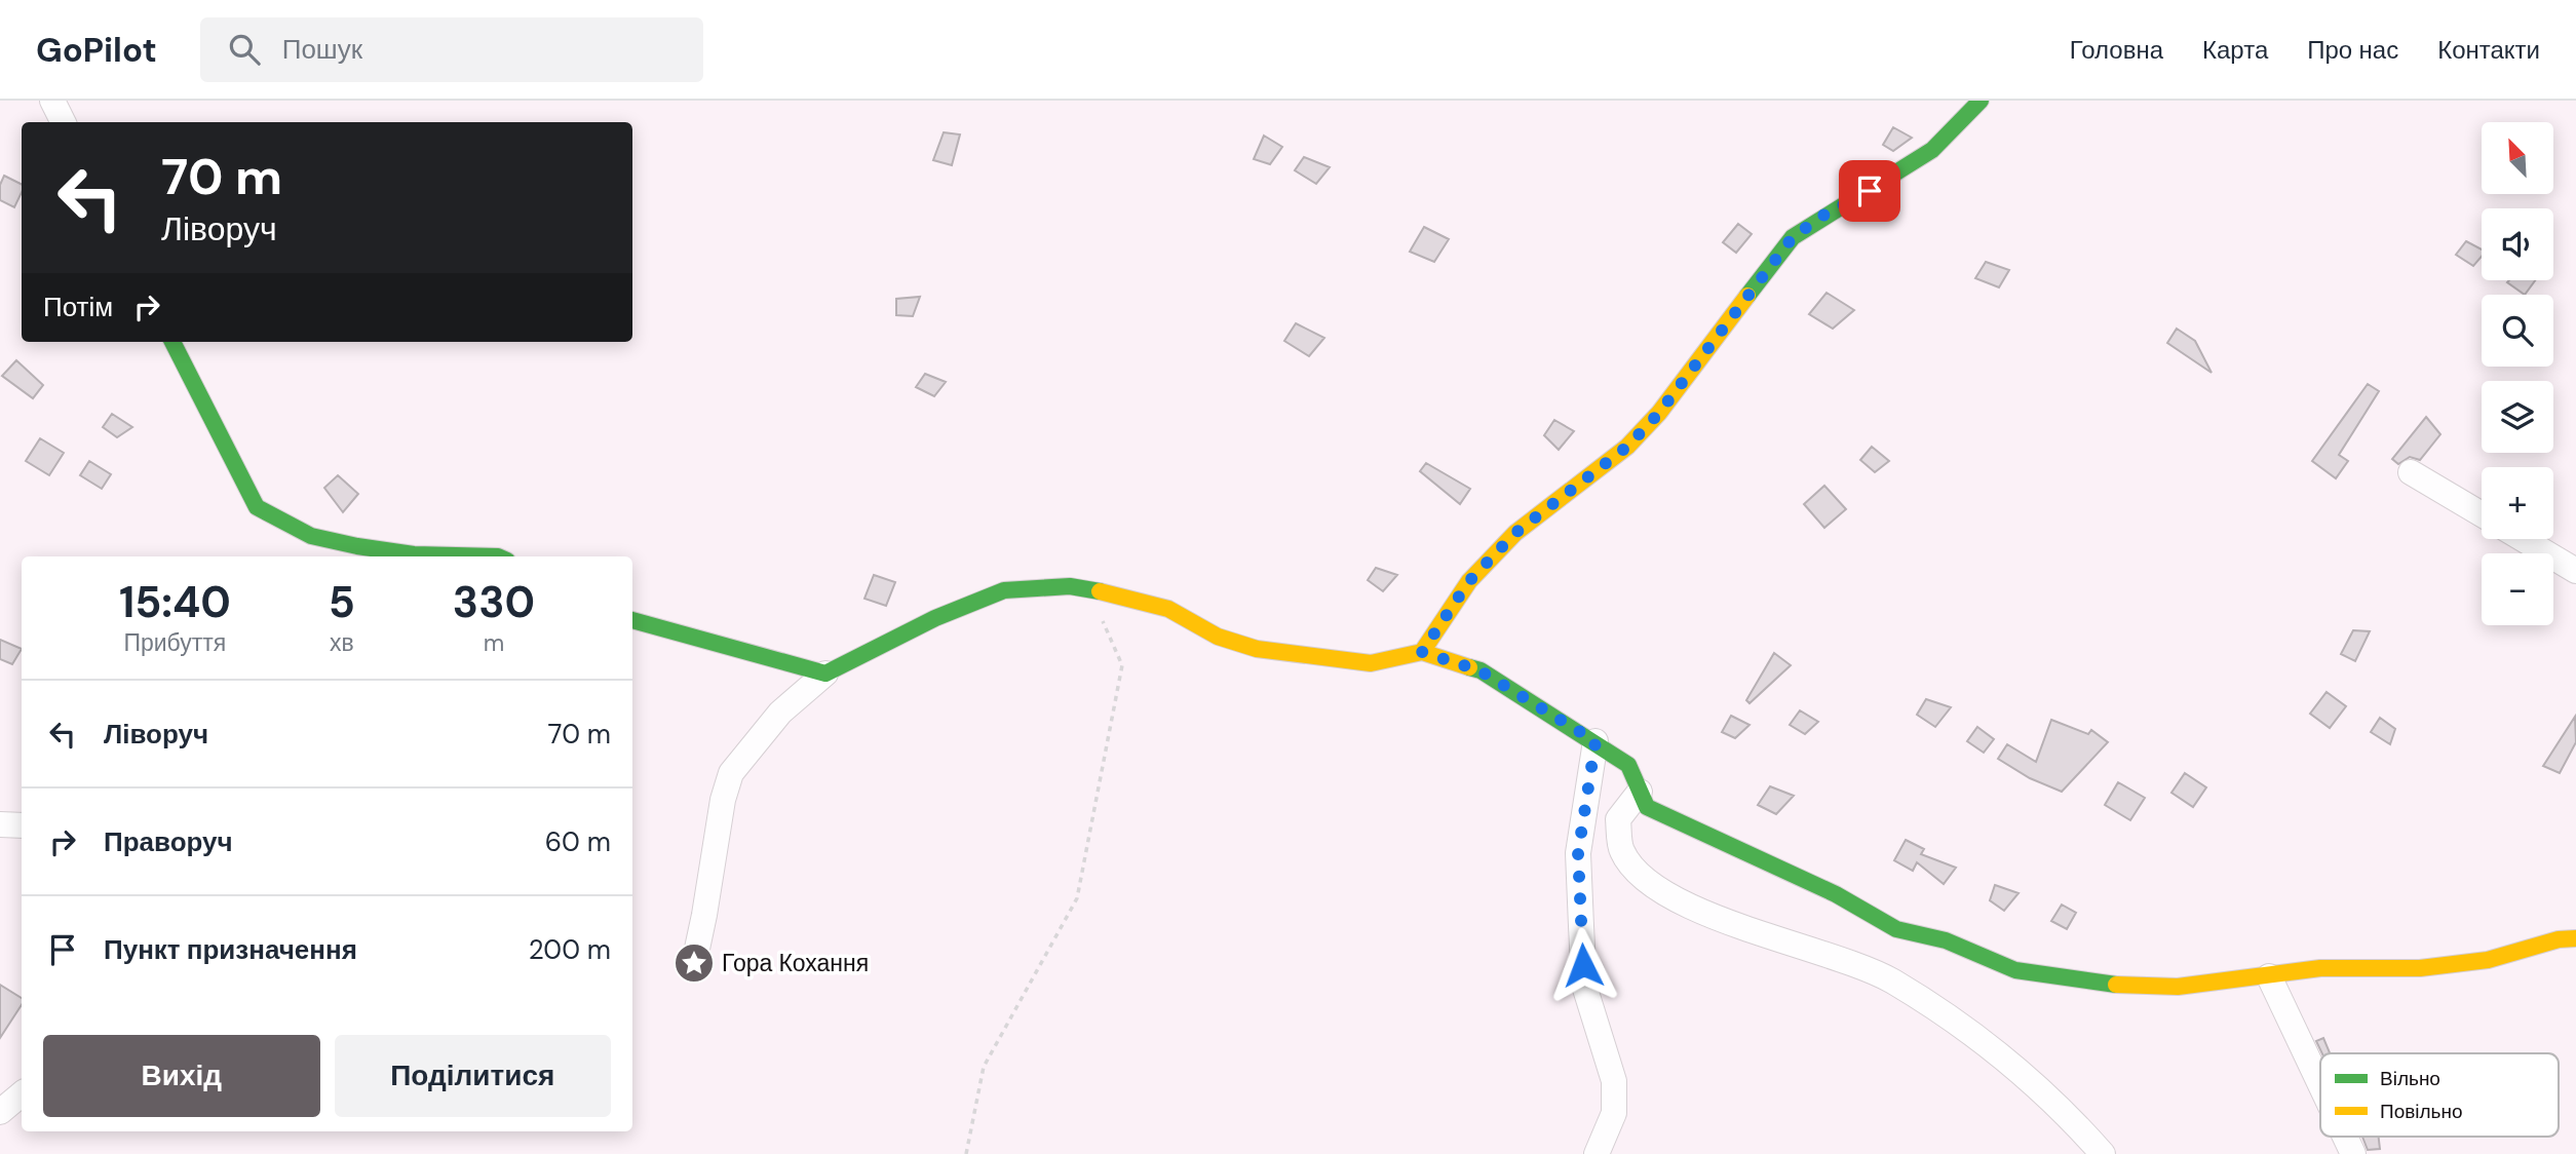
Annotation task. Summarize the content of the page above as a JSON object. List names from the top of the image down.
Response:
{
  "places": {
    "place": ["Гора Кохання"]
  },
  "legend": ["Вільно", "Повільно"],
  "north": "top left",
  "page": {
    "header": "GoPilot",
    "search": "Пошук",
    "nav": [
      "Головна",
      "Карта",
      "Про нас",
      "Контакти"
    ],
    "map_buttons": ["+", "−"],
    "turn": ["70 m", "Ліворуч"],
    "then": "Потім",
    "eta": [
      "15:40",
      "Прибуття",
      "5",
      "хв",
      "330",
      "m"
    ],
    "list": [
      {
        "name": "Ліворуч",
        "value": "70 m"
      },
      {
        "name": "Праворуч",
        "value": "60 m"
      },
      {
        "name": "Пункт призначення",
        "value": "200 m"
      }
    ],
    "buttons": ["Вихід", "Поділитися"]
  }
}
